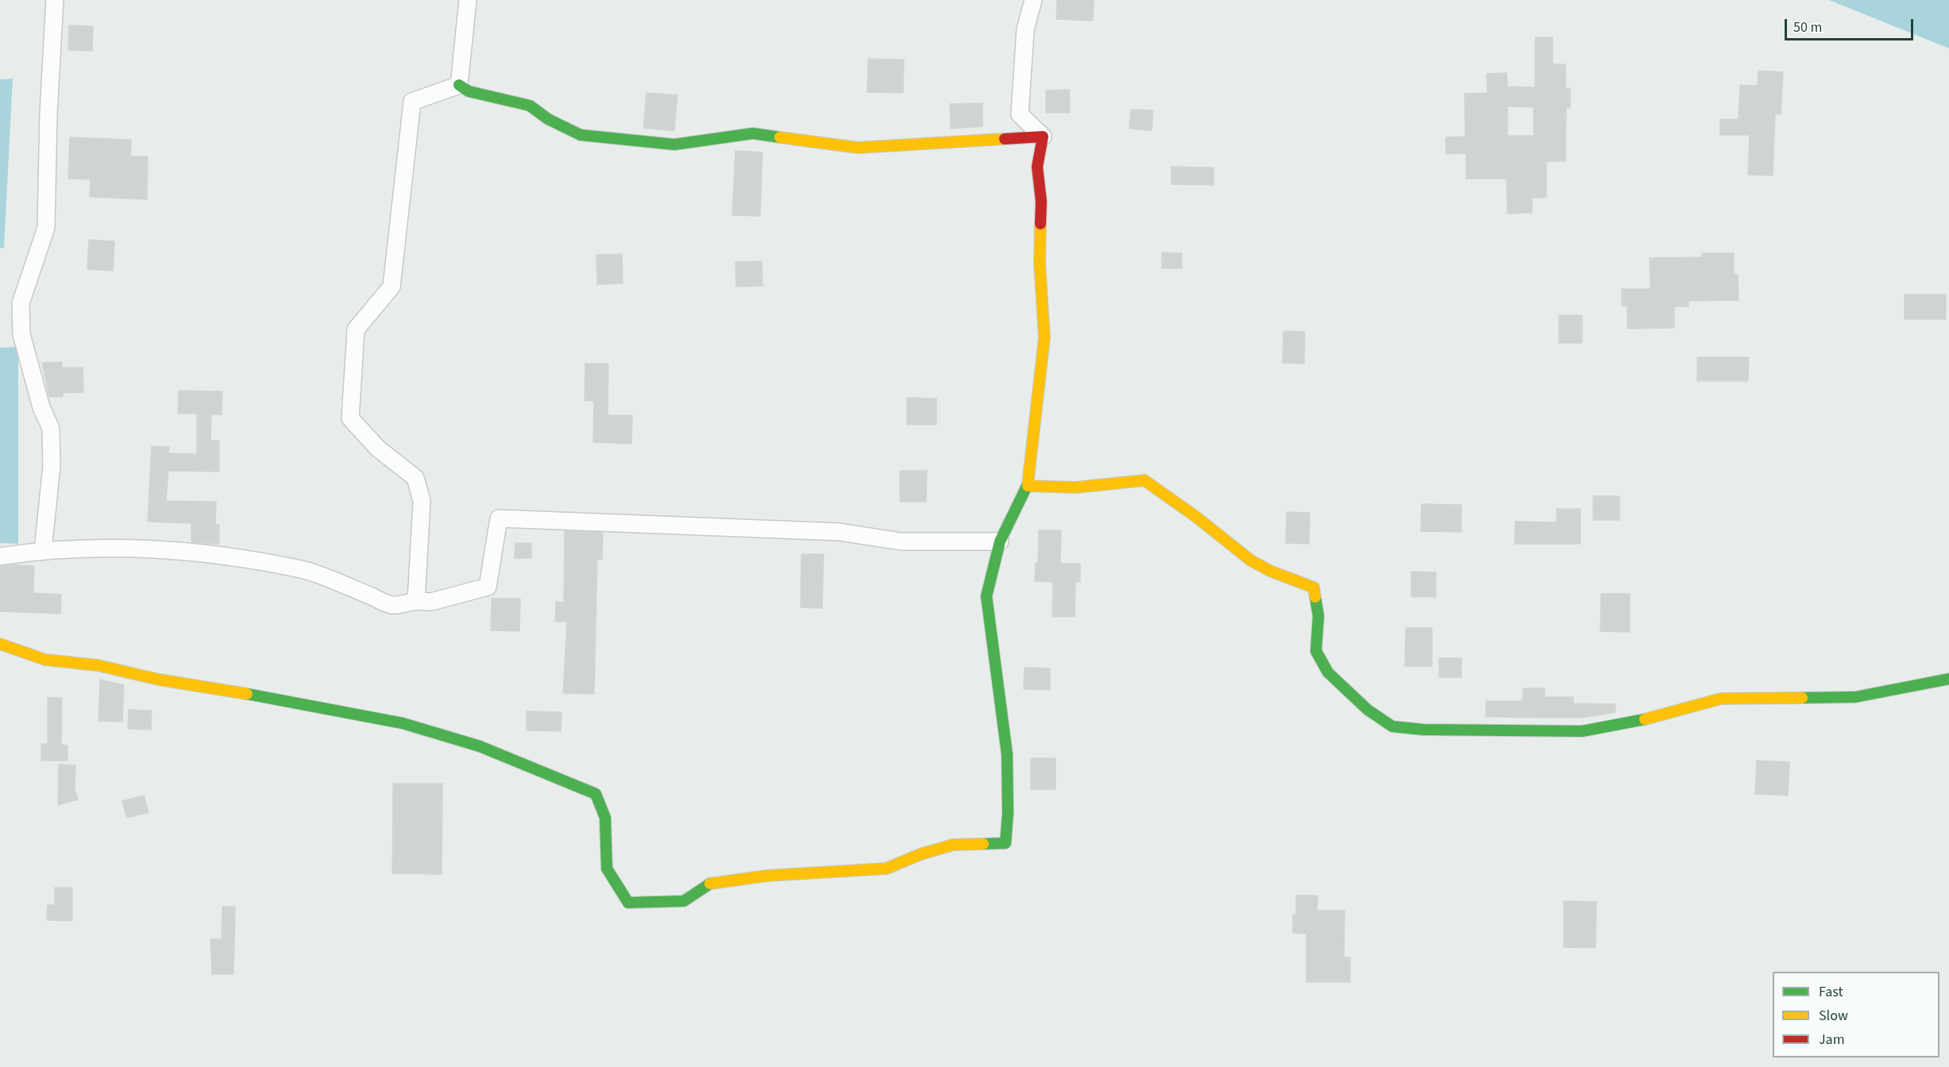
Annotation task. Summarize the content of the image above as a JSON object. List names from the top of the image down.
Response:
{
  "legend": ["Fast", "Slow", "Jam"],
  "scale_bar": "50 m"
}
